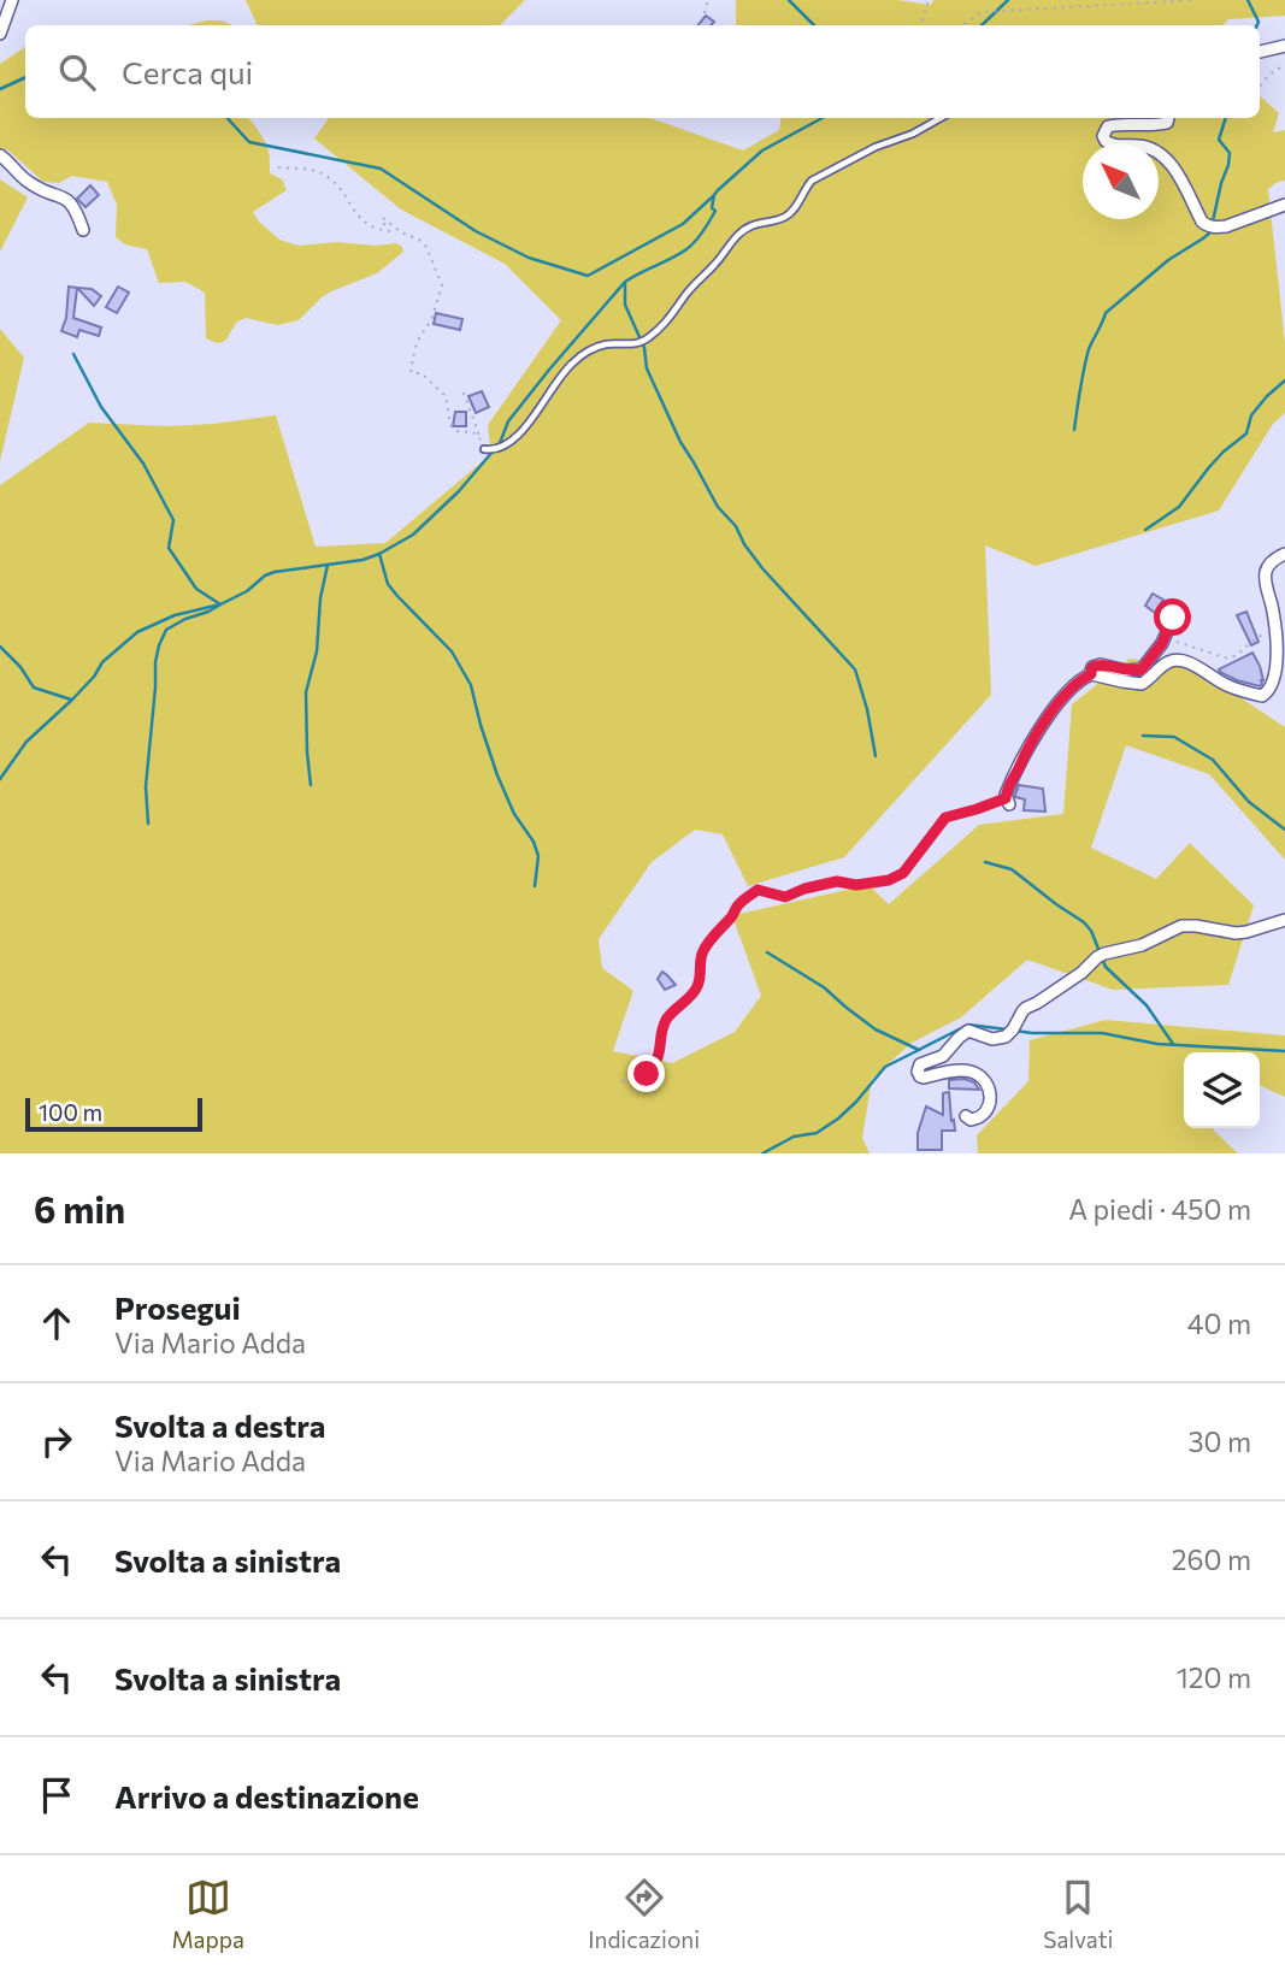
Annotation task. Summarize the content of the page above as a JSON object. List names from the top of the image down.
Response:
{
  "scale_bar": "100 m",
  "north": "top left",
  "page": {
    "search": "Cerca qui",
    "scale": "100 m",
    "heading": ["6 min", "A piedi · 450 m"],
    "list": [
      ["Prosegui", "Via Mario Adda", "40 m"],
      ["Svolta a destra", "Via Mario Adda", "30 m"],
      ["Svolta a sinistra", "260 m"],
      ["Svolta a sinistra", "120 m"],
      "Arrivo a destinazione"
    ],
    "nav": ["Mappa", "Indicazioni", "Salvati"]
  }
}
